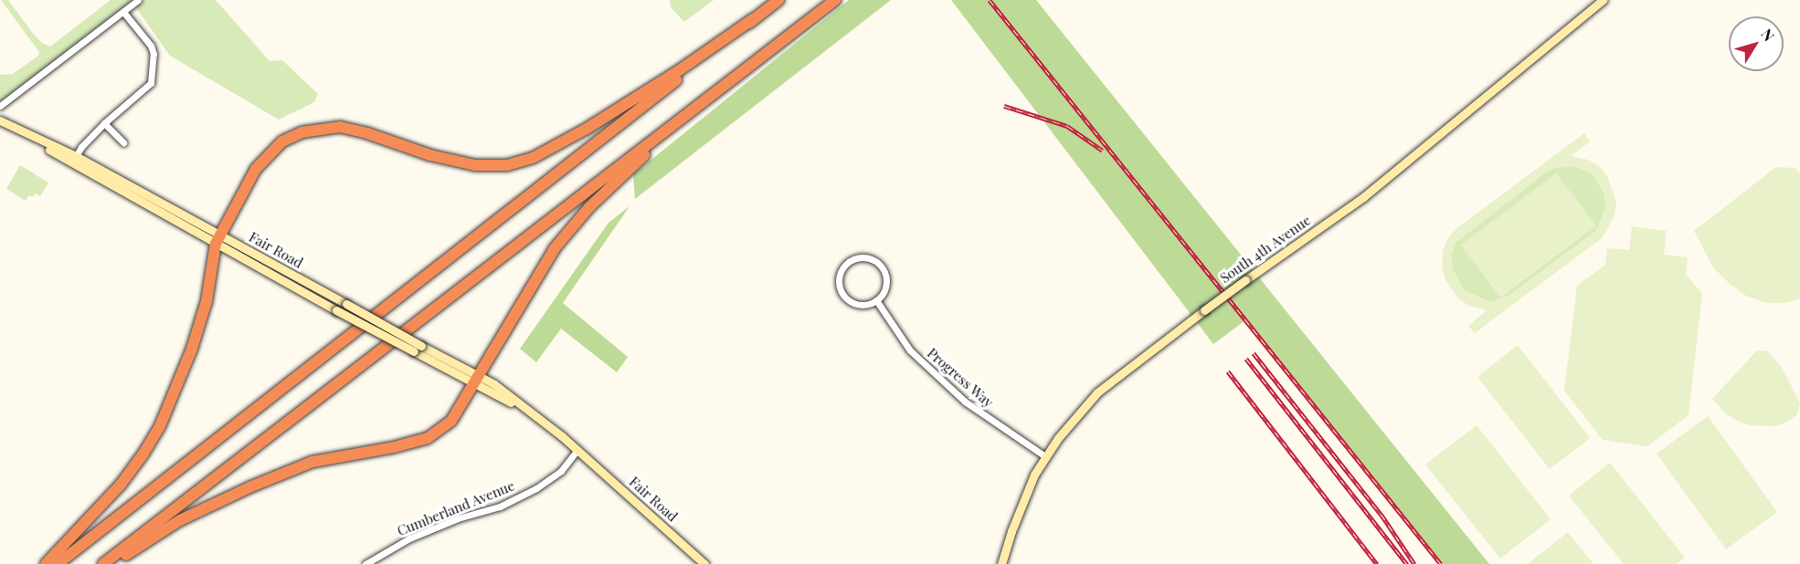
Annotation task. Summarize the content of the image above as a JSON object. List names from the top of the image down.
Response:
{
  "streets": {
    "street": [
      "South 4th Avenue",
      "Fair Road",
      "Progress Way",
      "Cumberland Avenue"
    ]
  },
  "crossings": [
    ["South 4th Avenue", "Progress Way"],
    ["Fair Road", "Cumberland Avenue"]
  ],
  "north": "top right"
}
